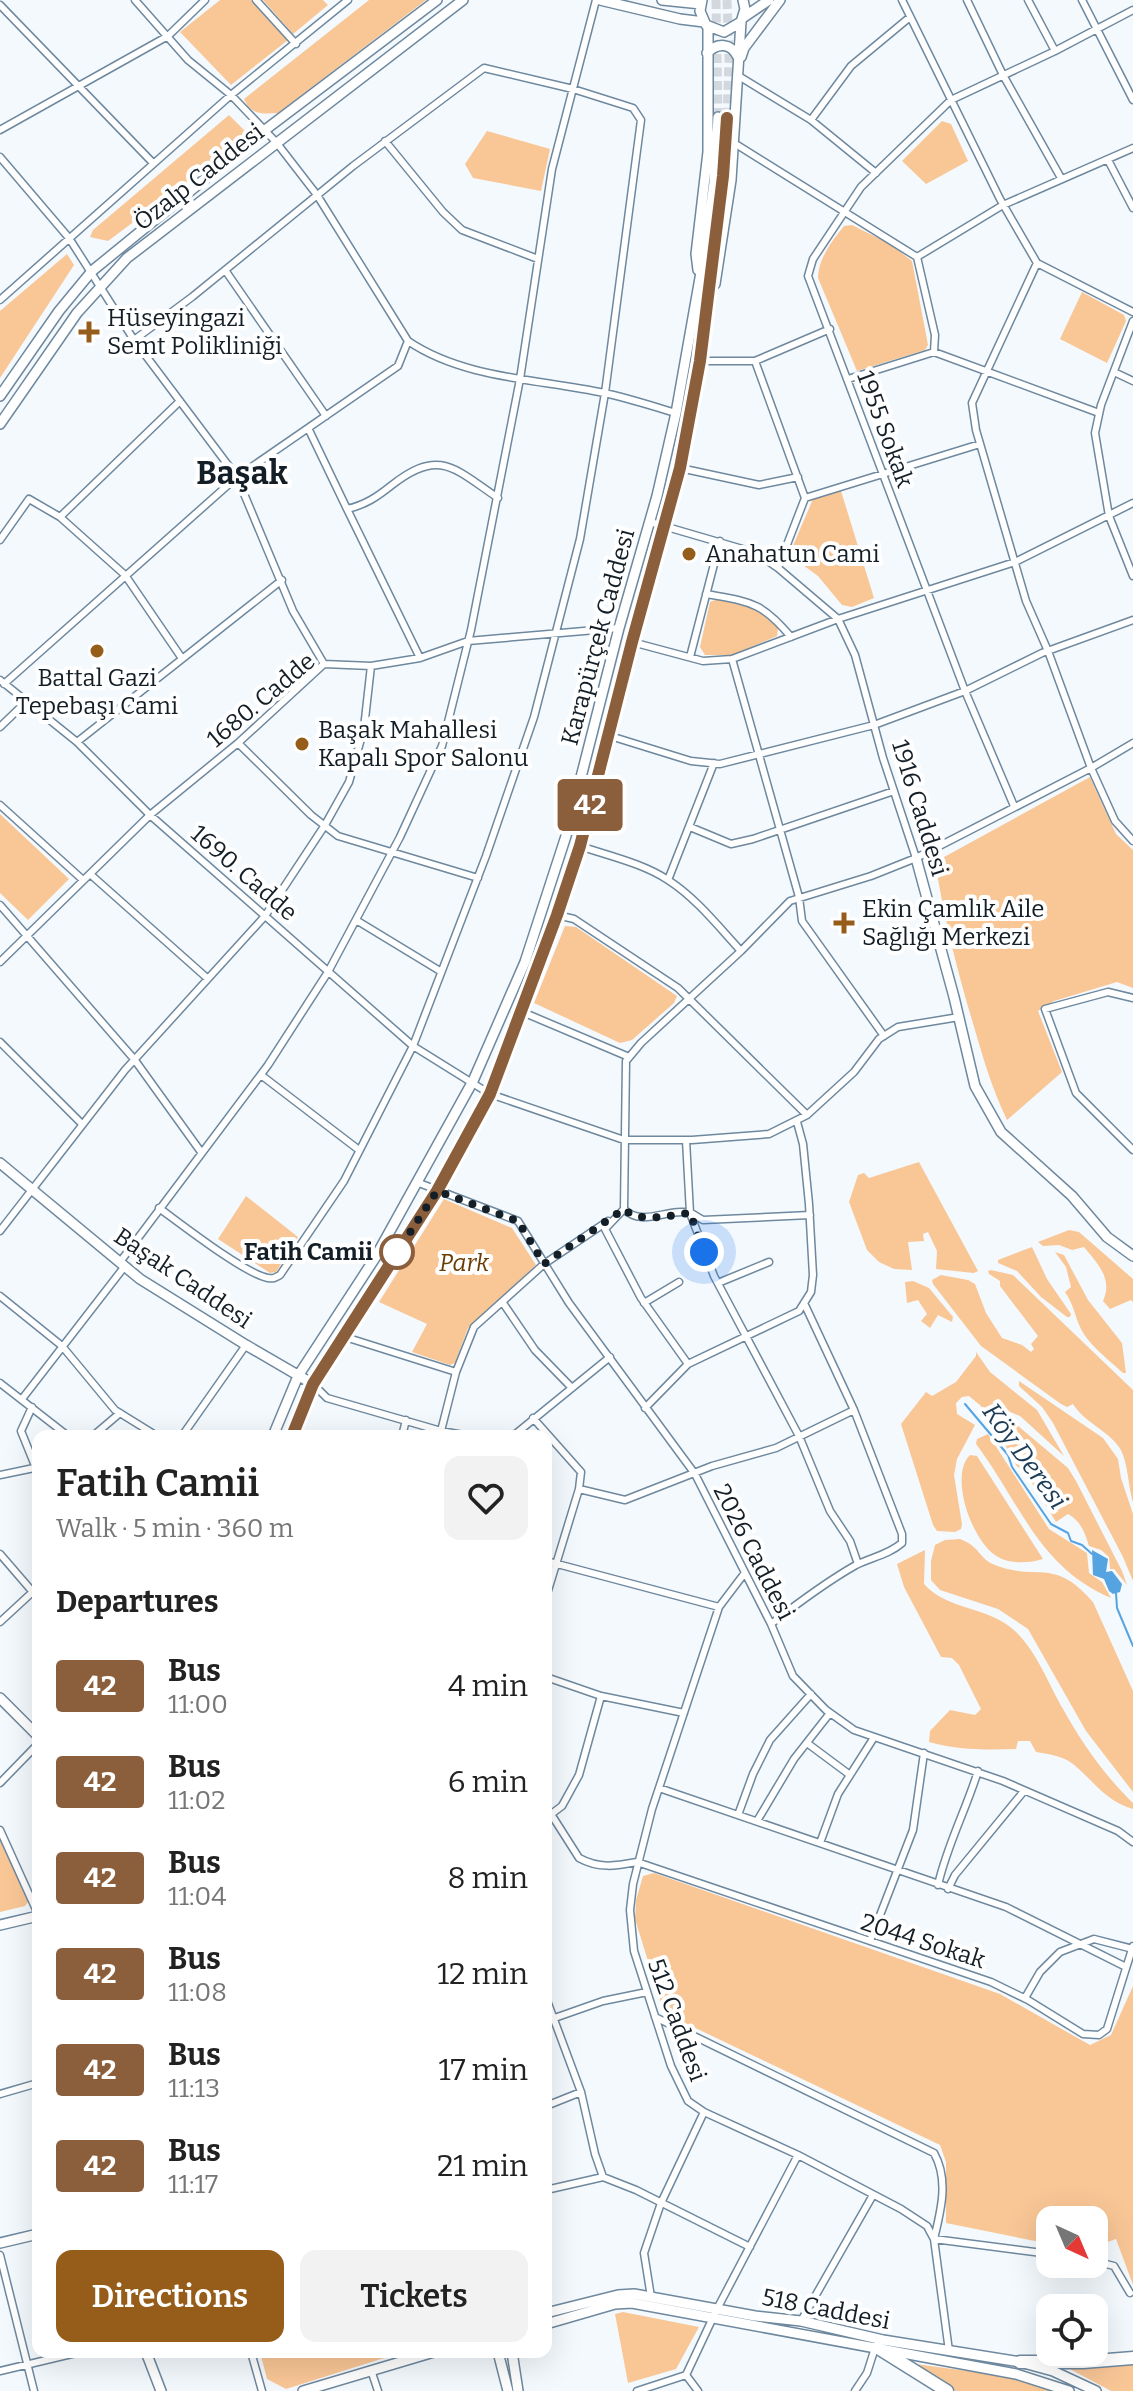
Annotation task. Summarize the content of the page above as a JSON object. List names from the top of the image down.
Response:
{
  "streets": {
    "main road": [
      "Özalp Caddesi",
      "Karapürçek Caddesi",
      "1916 Caddesi",
      "Başak Caddesi",
      "518 Caddesi"
    ],
    "street": [
      "1955 Sokak",
      "1680. Cadde",
      "1690. Cadde",
      "2026 Caddesi",
      "2044 Sokak",
      "512 Caddesi"
    ]
  },
  "crossings": [
    ["Karapürçek Caddesi", "1680. Cadde"],
    ["Karapürçek Caddesi", "1916 Caddesi"],
    ["Karapürçek Caddesi", "1690. Cadde"],
    ["Karapürçek Caddesi", "Başak Caddesi"],
    ["Karapürçek Caddesi", "2026 Caddesi"],
    ["1680. Cadde", "1690. Cadde"],
    ["2026 Caddesi", "512 Caddesi"],
    ["2044 Sokak", "512 Caddesi"]
  ],
  "districts": ["Başak"],
  "water": ["Köy Deresi"],
  "parks": ["Park"],
  "places": {
    "health": ["Hüseyingazi Semt Polikliniği", "Ekin Çamlık Aile Sağlığı Merkezi"],
    "other": [
      "Anahatun Cami",
      "Battal Gazi Tepebaşı Cami",
      "Başak Mahallesi Kapalı Spor Salonu",
      "Fatih Camii"
    ]
  },
  "lines": ["bus line 42"],
  "north": "bottom right",
  "page": {
    "on_map": "42",
    "heading": [
      ["Fatih Camii", "Walk · 5 min · 360 m"],
      "Departures"
    ],
    "list": [
      {
        "mark": "42",
        "name": "Bus",
        "note": "11:00",
        "value": "4 min"
      },
      {
        "mark": "42",
        "name": "Bus",
        "note": "11:02",
        "value": "6 min"
      },
      {
        "mark": "42",
        "name": "Bus",
        "note": "11:04",
        "value": "8 min"
      },
      {
        "mark": "42",
        "name": "Bus",
        "note": "11:08",
        "value": "12 min"
      },
      {
        "mark": "42",
        "name": "Bus",
        "note": "11:13",
        "value": "17 min"
      },
      {
        "mark": "42",
        "name": "Bus",
        "note": "11:17",
        "value": "21 min"
      }
    ],
    "buttons": ["Directions", "Tickets"]
  }
}
